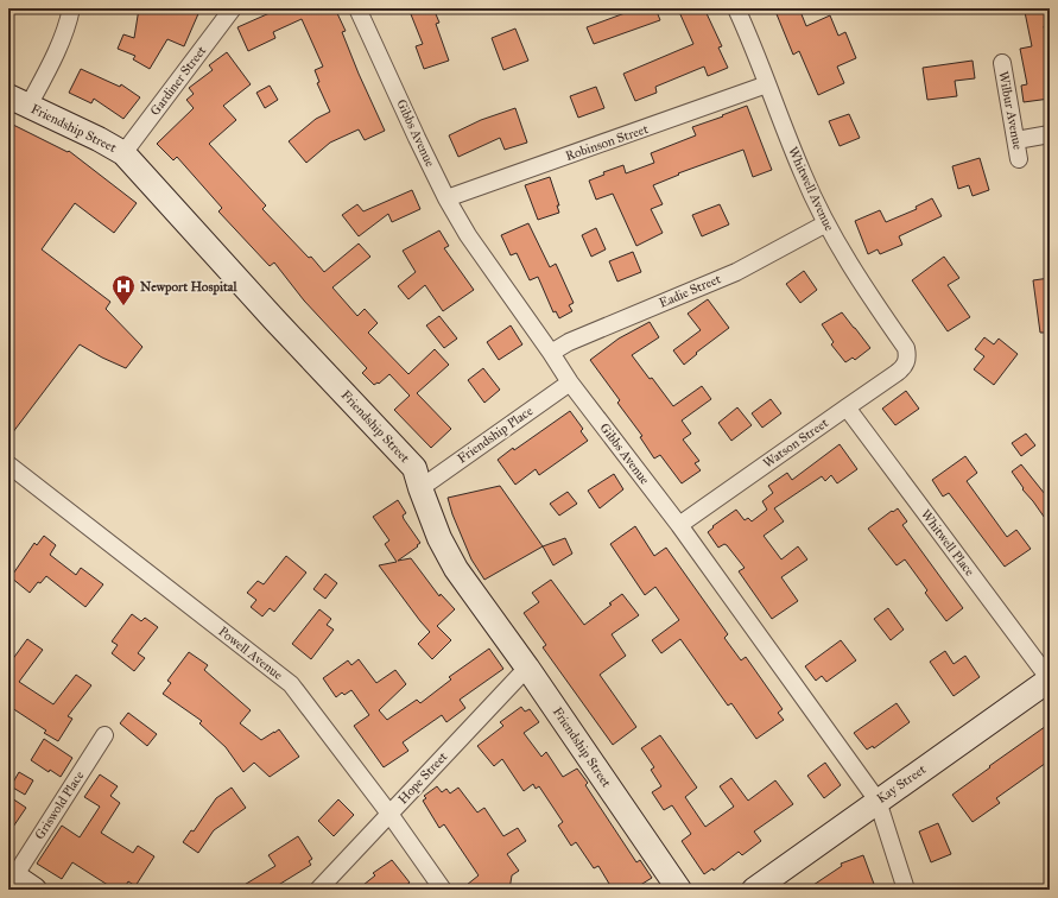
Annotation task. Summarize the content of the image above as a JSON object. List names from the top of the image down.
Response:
{
  "streets": {
    "street": [
      "Gardiner Street",
      "Wilbur Avenue",
      "Friendship Street",
      "Gibbs Avenue",
      "Robinson Street",
      "Whitwell Avenue",
      "Eadie Street",
      "Friendship Place",
      "Watson Street",
      "Whitwell Place",
      "Powell Avenue",
      "Hope Street",
      "Kay Street",
      "Griswold Place"
    ]
  },
  "crossings": [
    ["Gardiner Street", "Friendship Street"],
    ["Friendship Street", "Friendship Place"],
    ["Friendship Street", "Hope Street"],
    ["Gibbs Avenue", "Robinson Street"],
    ["Gibbs Avenue", "Eadie Street"],
    ["Gibbs Avenue", "Friendship Place"],
    ["Gibbs Avenue", "Watson Street"],
    ["Gibbs Avenue", "Kay Street"],
    ["Robinson Street", "Whitwell Avenue"],
    ["Whitwell Avenue", "Eadie Street"],
    ["Whitwell Avenue", "Watson Street"],
    ["Watson Street", "Whitwell Place"],
    ["Whitwell Place", "Kay Street"],
    ["Powell Avenue", "Hope Street"]
  ],
  "places": {
    "hospital": ["Newport Hospital"]
  }
}
